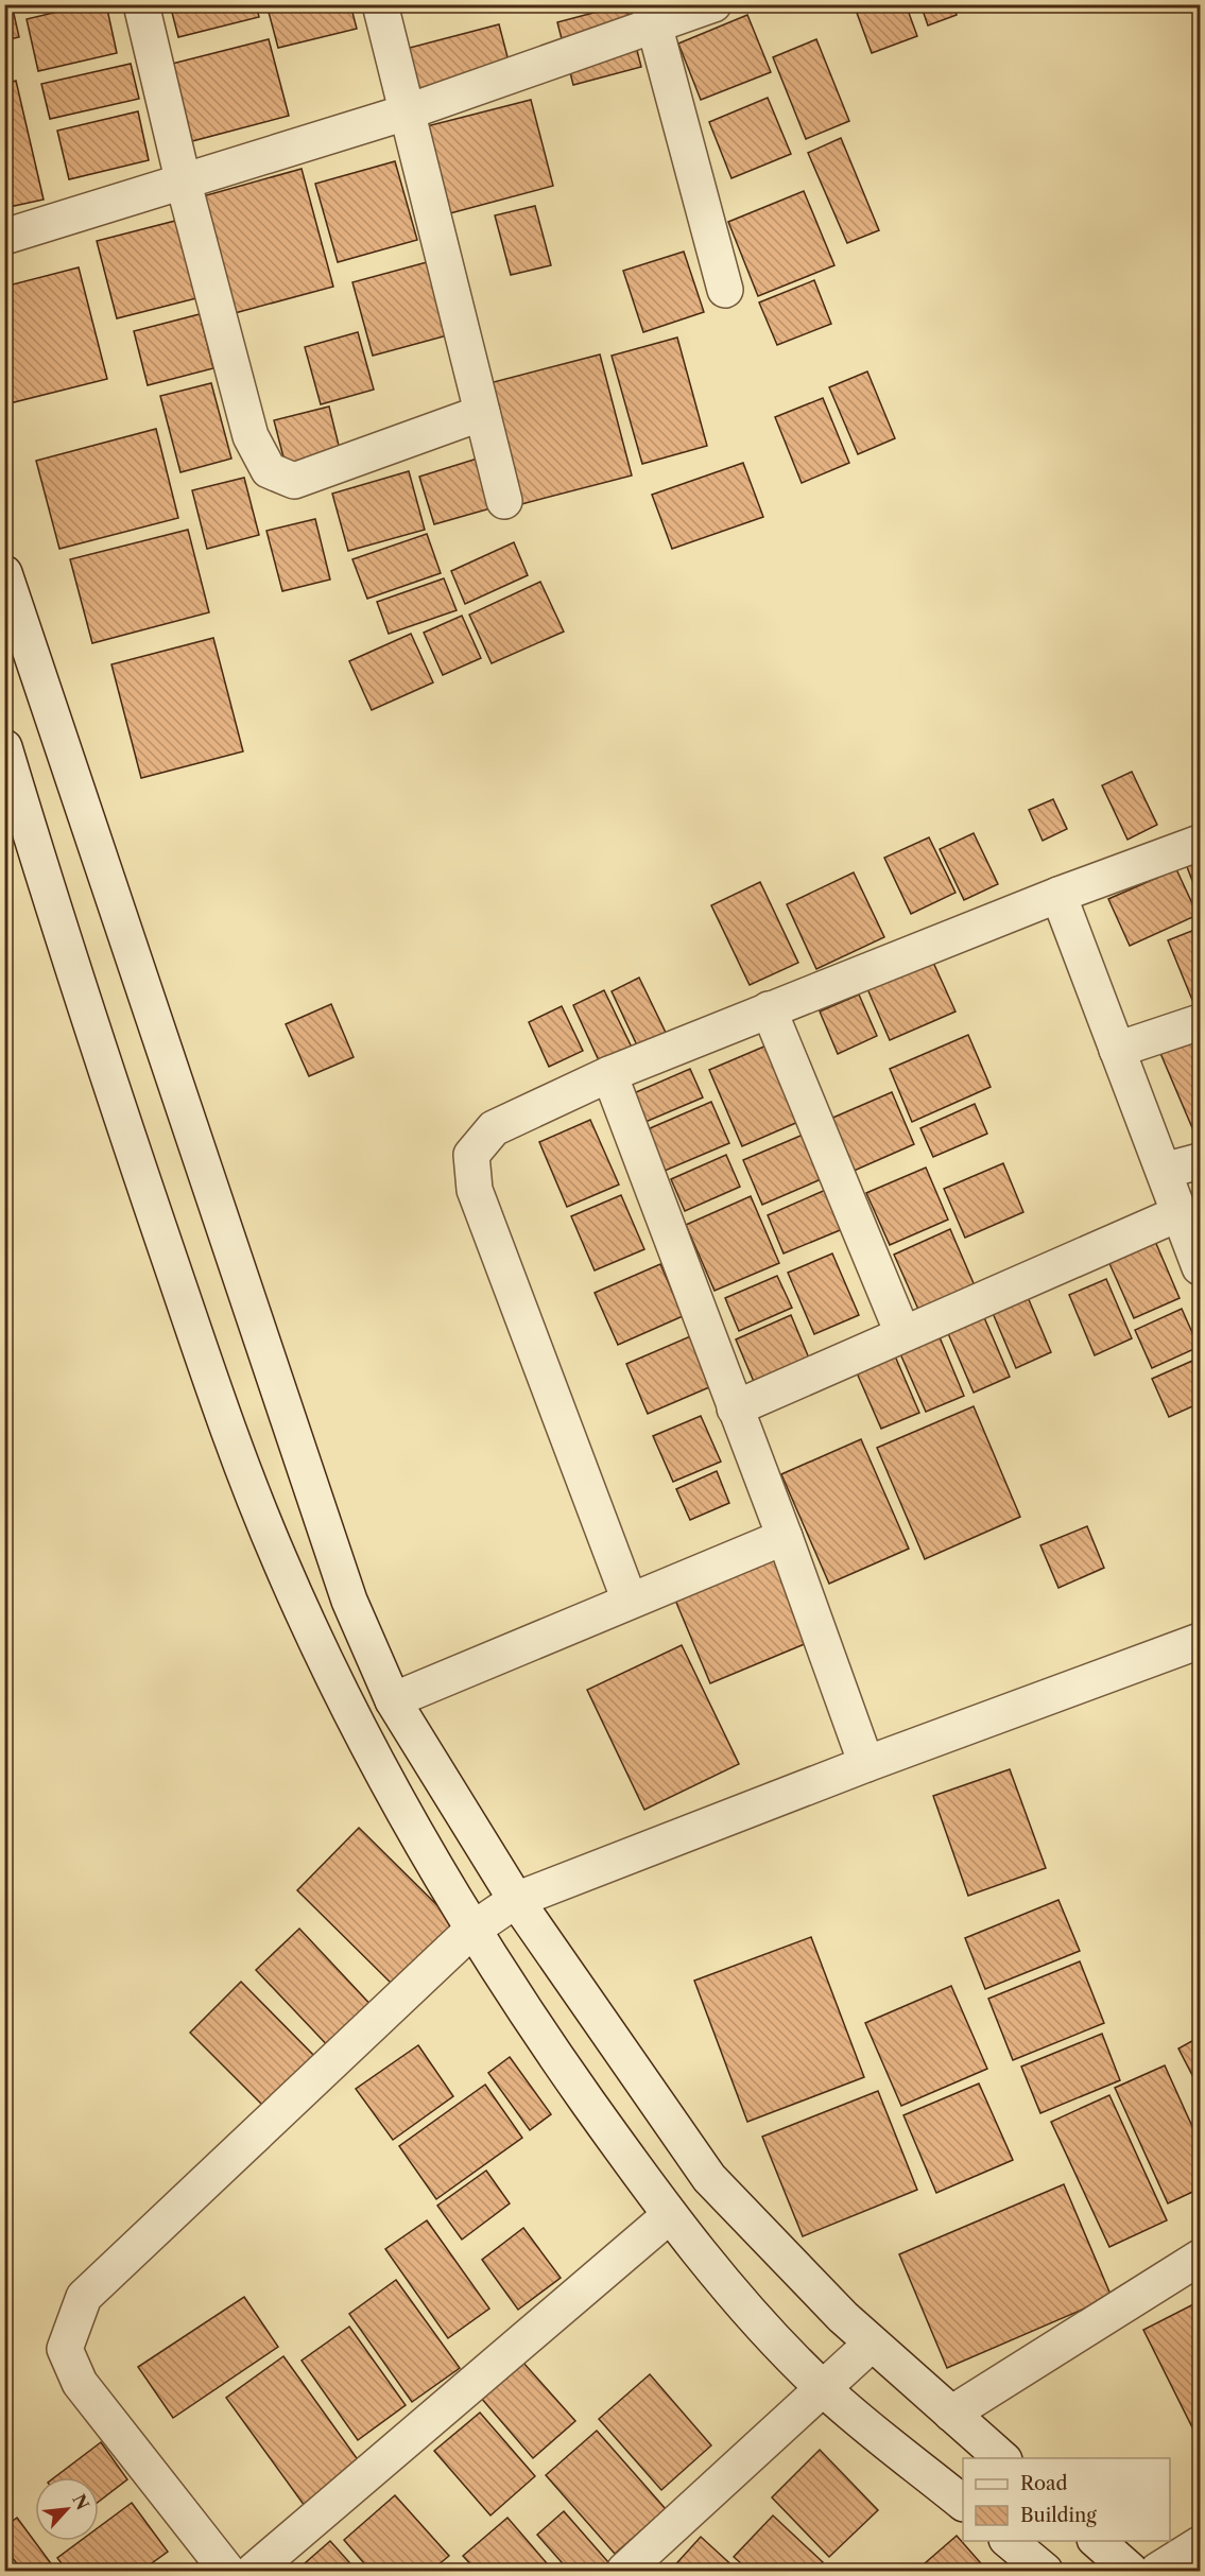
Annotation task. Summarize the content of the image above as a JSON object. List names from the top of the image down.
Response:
{
  "legend": ["Road", "Building"],
  "north": "top right"
}
